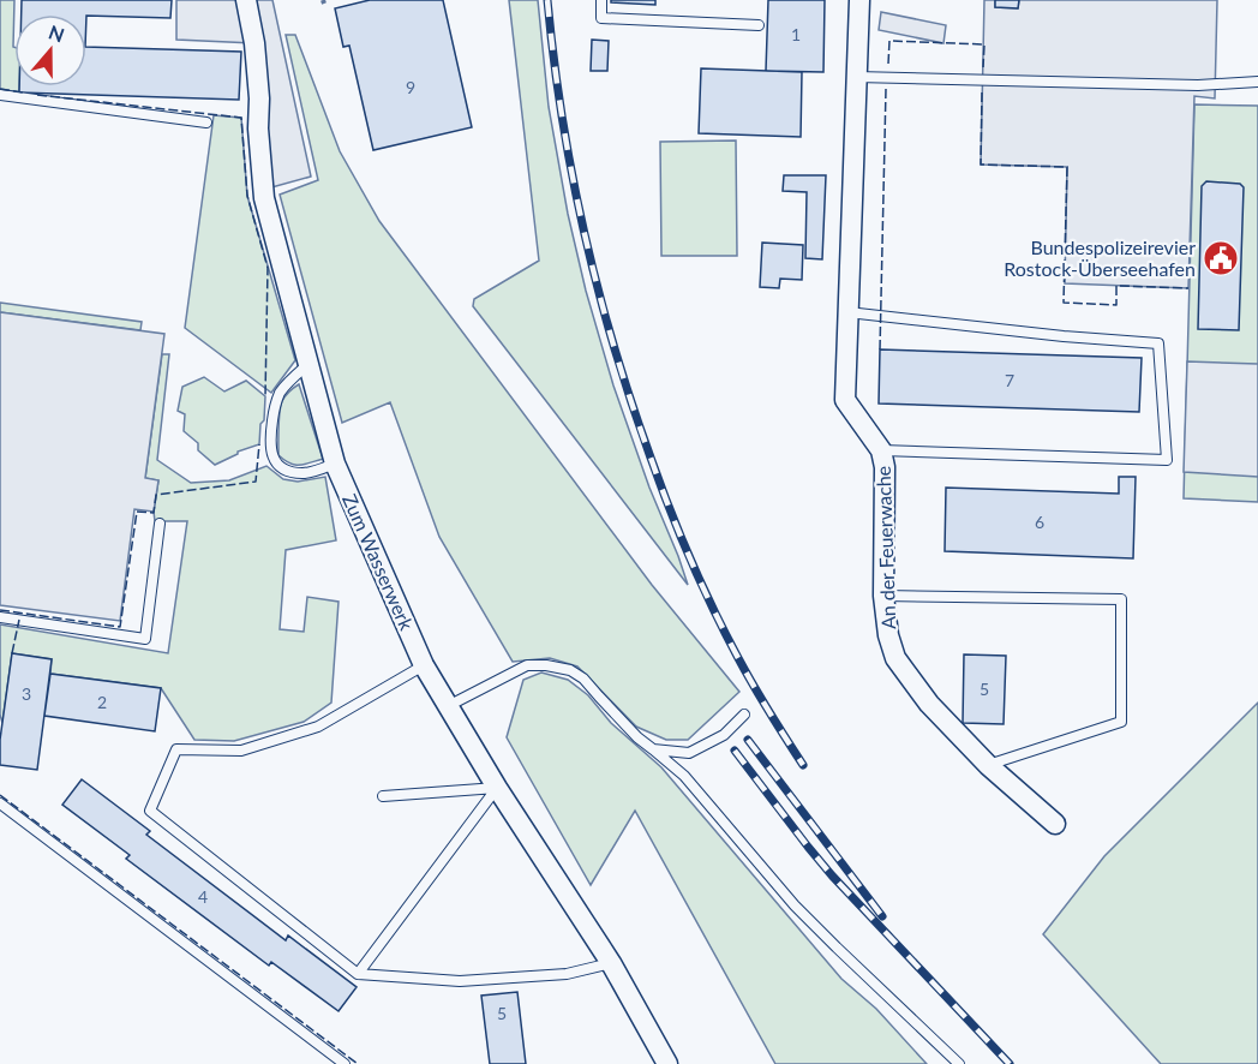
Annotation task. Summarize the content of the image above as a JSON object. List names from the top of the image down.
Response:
{
  "streets": {
    "street": ["An der Feuerwache", "Zum Wasserwerk"]
  },
  "places": {
    "public building": ["Bundespolizeirevier Rostock-Überseehafen"]
  },
  "house_numbers": [
    "1",
    "9",
    "7",
    "6",
    "5",
    "3",
    "2",
    "4",
    "5"
  ],
  "north": "top"
}
